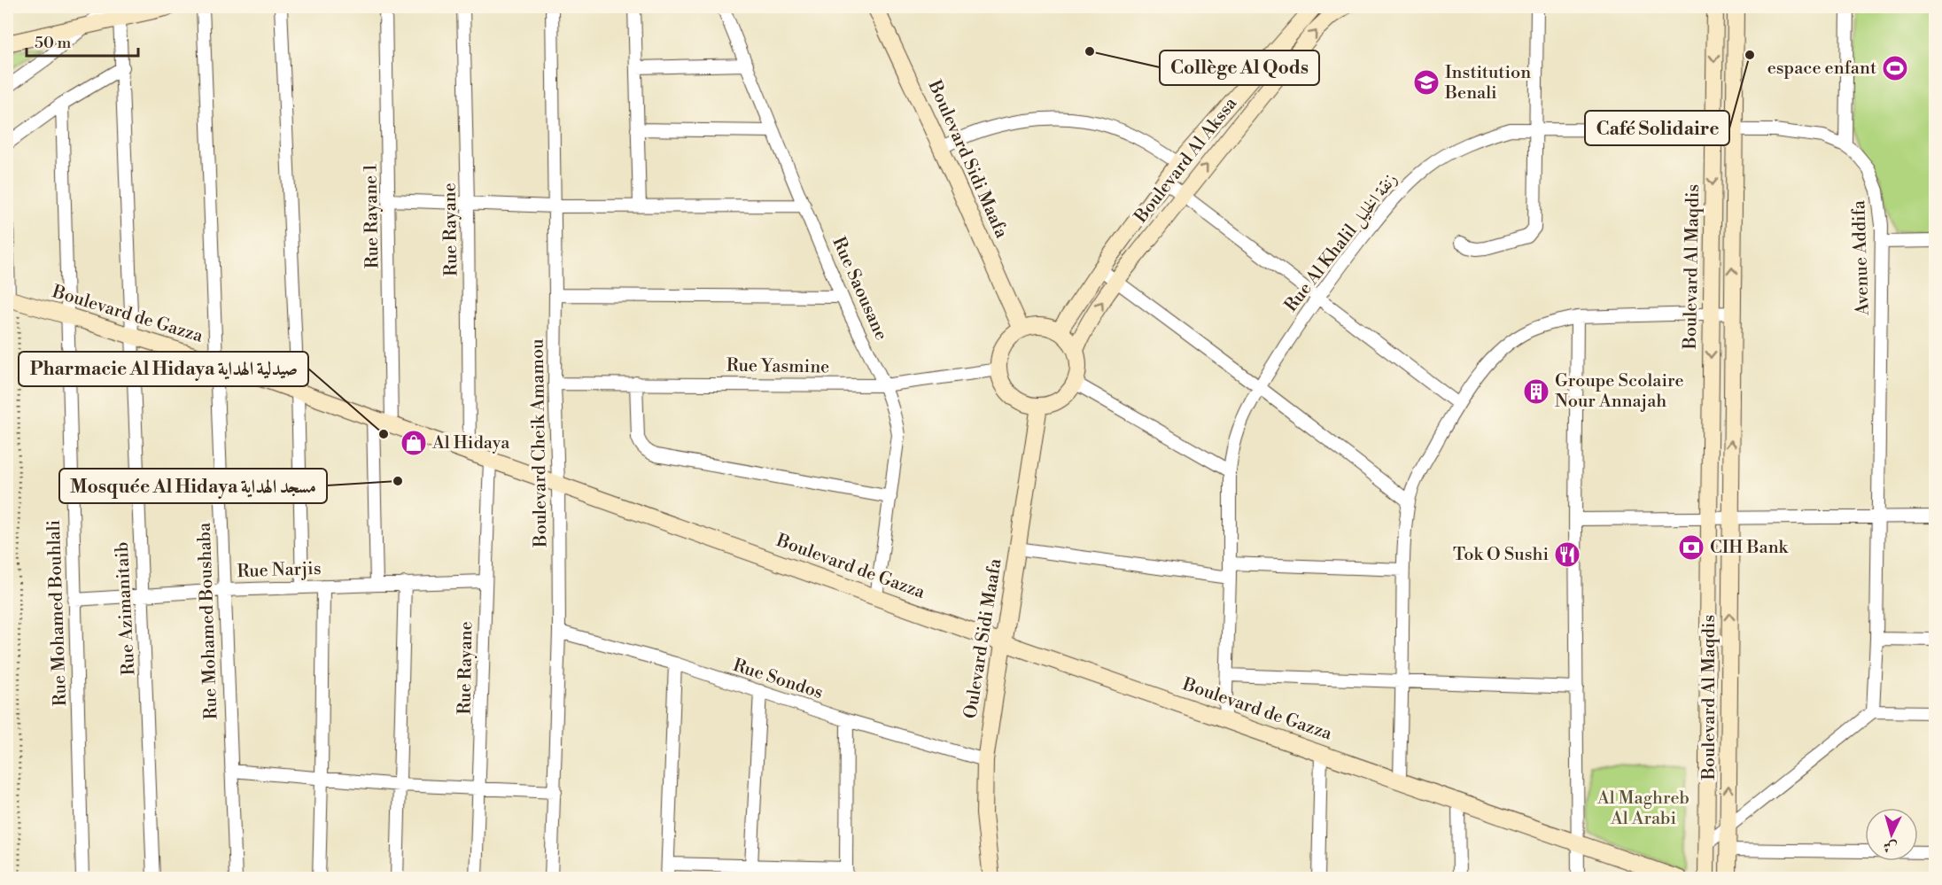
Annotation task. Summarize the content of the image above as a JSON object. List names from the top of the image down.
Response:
{
  "streets": {
    "street": [
      "Boulevard Sidi Maafa",
      "Boulevard Al Akssa",
      "Rue Rayane 1",
      "Rue Rayane",
      "Rue Al Khalil زنقة الخليل",
      "Avenue Addifa",
      "Boulevard Al Maqdis",
      "Rue Saousane",
      "Boulevard de Gazza",
      "Rue Yasmine",
      "Boulevard Cheik Amamou",
      "Rue Narjis",
      "Rue Azimanitaib",
      "Rue Mohamed Bouhlali",
      "Rue Mohamed Boushaba",
      "Oulevard Sidi Maafa",
      "Rue Sondos"
    ]
  },
  "crossings": [
    ["Boulevard Sidi Maafa", "Boulevard Al Akssa"],
    ["Boulevard Sidi Maafa", "Rue Yasmine"],
    ["Boulevard Sidi Maafa", "Oulevard Sidi Maafa"],
    ["Boulevard Al Akssa", "Rue Yasmine"],
    ["Boulevard Al Akssa", "Oulevard Sidi Maafa"],
    ["Rue Rayane 1", "Boulevard de Gazza"],
    ["Rue Rayane", "Boulevard de Gazza"],
    ["Rue Rayane", "Rue Narjis"],
    ["Rue Al Khalil زنقة الخليل", "Avenue Addifa"],
    ["Rue Al Khalil زنقة الخليل", "Boulevard Al Maqdis"],
    ["Rue Al Khalil زنقة الخليل", "Boulevard de Gazza"],
    ["Avenue Addifa", "Boulevard Al Maqdis"],
    ["Rue Saousane", "Boulevard de Gazza"],
    ["Rue Saousane", "Rue Yasmine"],
    ["Boulevard de Gazza", "Boulevard Cheik Amamou"],
    ["Boulevard de Gazza", "Rue Azimanitaib"],
    ["Boulevard de Gazza", "Rue Mohamed Bouhlali"],
    ["Boulevard de Gazza", "Rue Mohamed Boushaba"],
    ["Boulevard de Gazza", "Oulevard Sidi Maafa"],
    ["Rue Yasmine", "Boulevard Cheik Amamou"],
    ["Rue Yasmine", "Oulevard Sidi Maafa"],
    ["Boulevard Cheik Amamou", "Rue Sondos"],
    ["Rue Narjis", "Rue Azimanitaib"],
    ["Rue Narjis", "Rue Mohamed Bouhlali"],
    ["Rue Narjis", "Rue Mohamed Boushaba"],
    ["Oulevard Sidi Maafa", "Rue Sondos"]
  ],
  "parks": ["Al Maghreb Al Arabi"],
  "places": {
    "other": [
      "Collège Al Qods",
      "Café Solidaire",
      "Pharmacie Al Hidaya صيدلية الهداية",
      "Mosquée Al Hidaya مسجد الهداية"
    ],
    "sports": ["espace enfant"],
    "school or university": ["Institution Benali"],
    "building": ["Groupe Scolaire Nour Annajah"],
    "shop": ["Al Hidaya"],
    "bank": ["CIH Bank"],
    "restaurant": ["Tok O Sushi"]
  },
  "scale_bar": "50 m",
  "north": "bottom"
}
